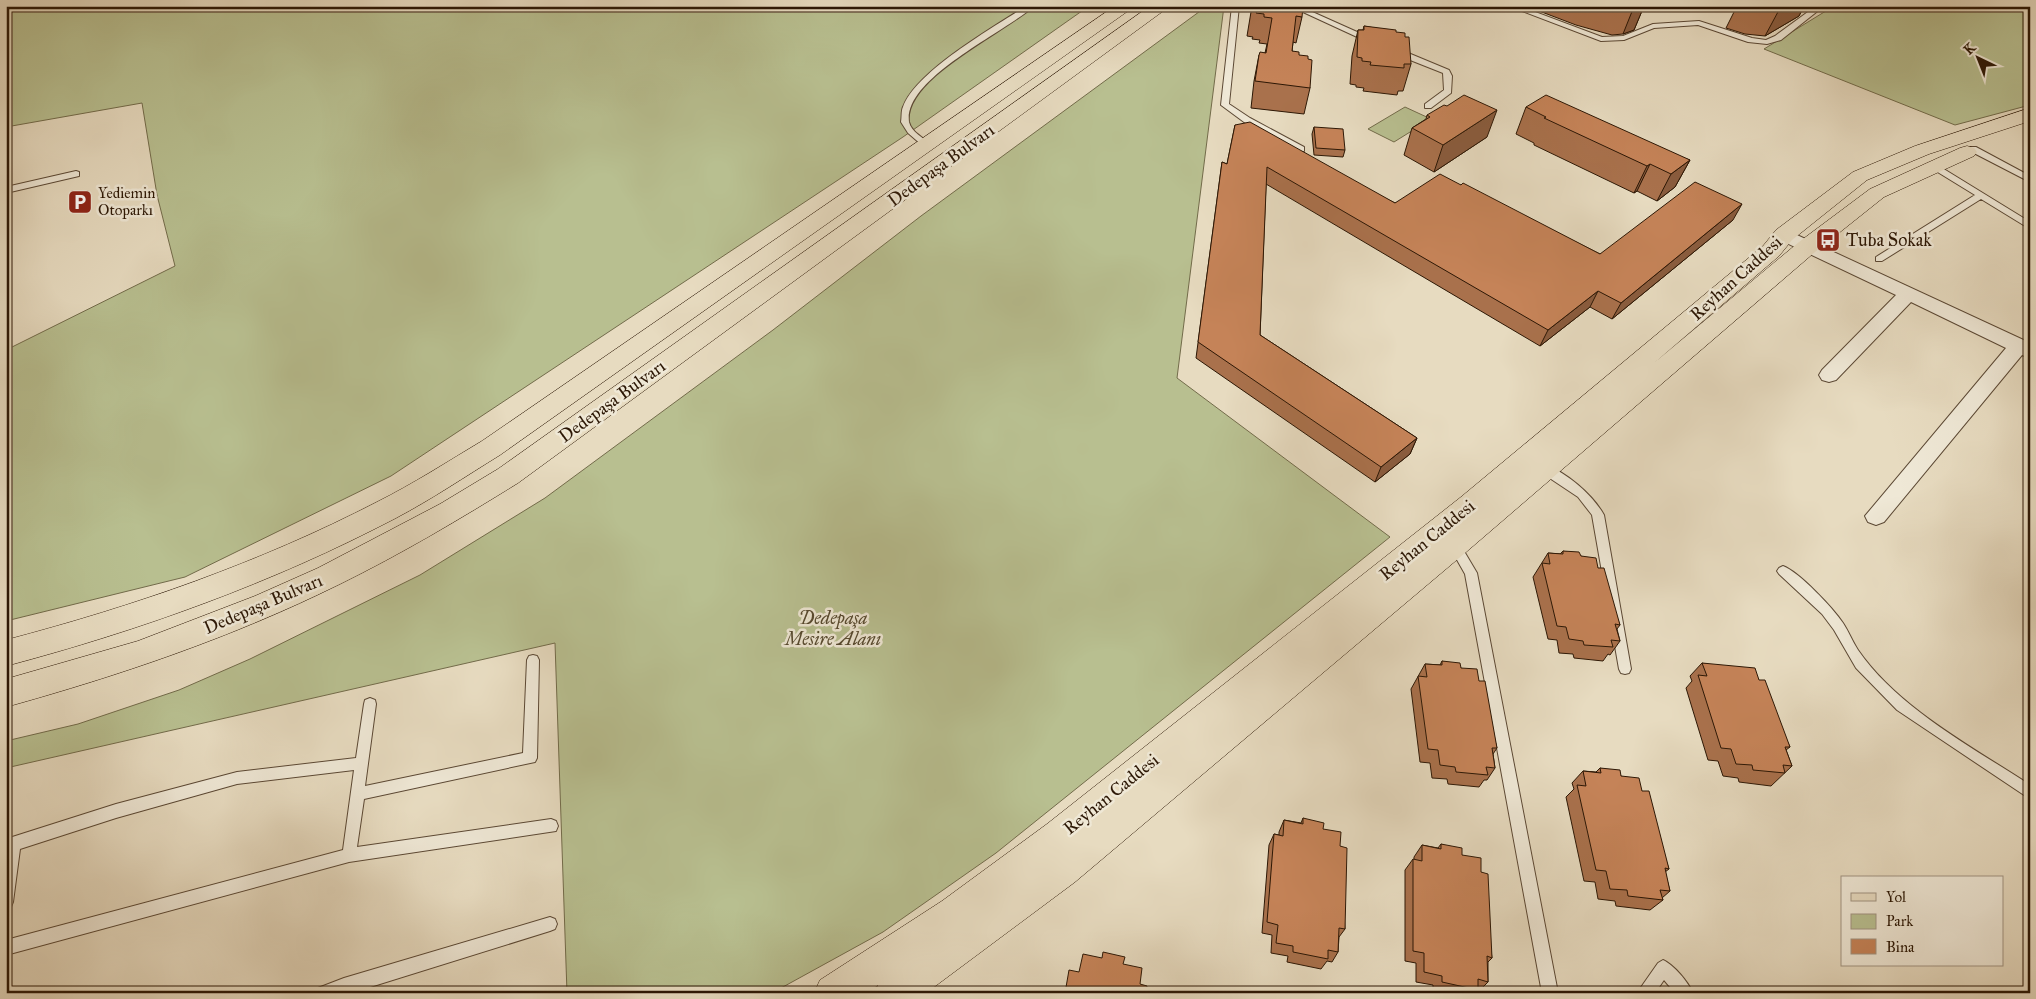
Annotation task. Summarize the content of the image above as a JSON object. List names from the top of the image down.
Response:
{
  "streets": {
    "main road": ["Dedepaşa Bulvarı", "Reyhan Caddesi"]
  },
  "parks": ["Dedepaşa Mesire Alanı"],
  "places": {
    "parking": ["Yediemin Otoparkı"],
    "bus stop": ["Tuba Sokak"]
  },
  "legend": ["Yol", "Park", "Bina"],
  "north": "top left"
}
